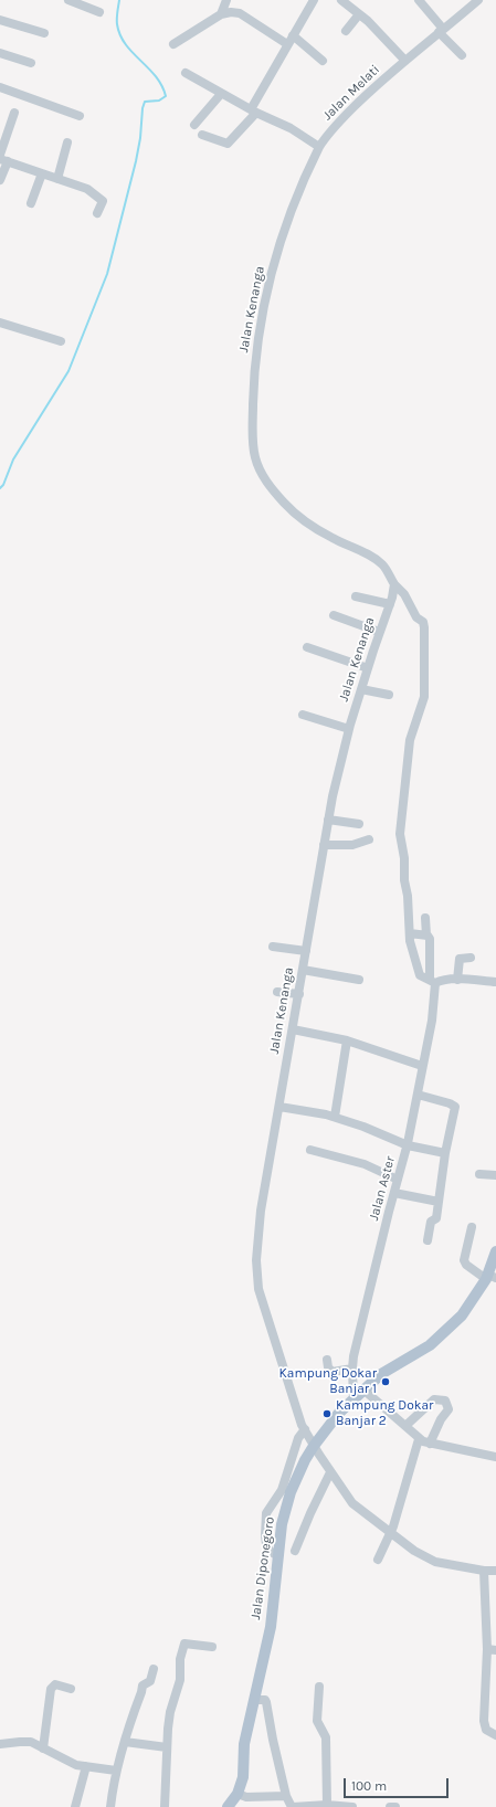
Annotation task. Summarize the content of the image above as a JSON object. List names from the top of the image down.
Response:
{
  "streets": {
    "main road": ["Jalan Diponegoro"],
    "street": ["Jalan Melati", "Jalan Kenanga", "Jalan Aster"]
  },
  "crossings": [
    ["Jalan Melati", "Jalan Kenanga"],
    ["Jalan Kenanga", "Jalan Diponegoro"],
    ["Jalan Aster", "Jalan Diponegoro"]
  ],
  "places": ["Kampung Dokar Banjar 1", "Kampung Dokar Banjar 2"],
  "scale_bar": "100 m"
}
